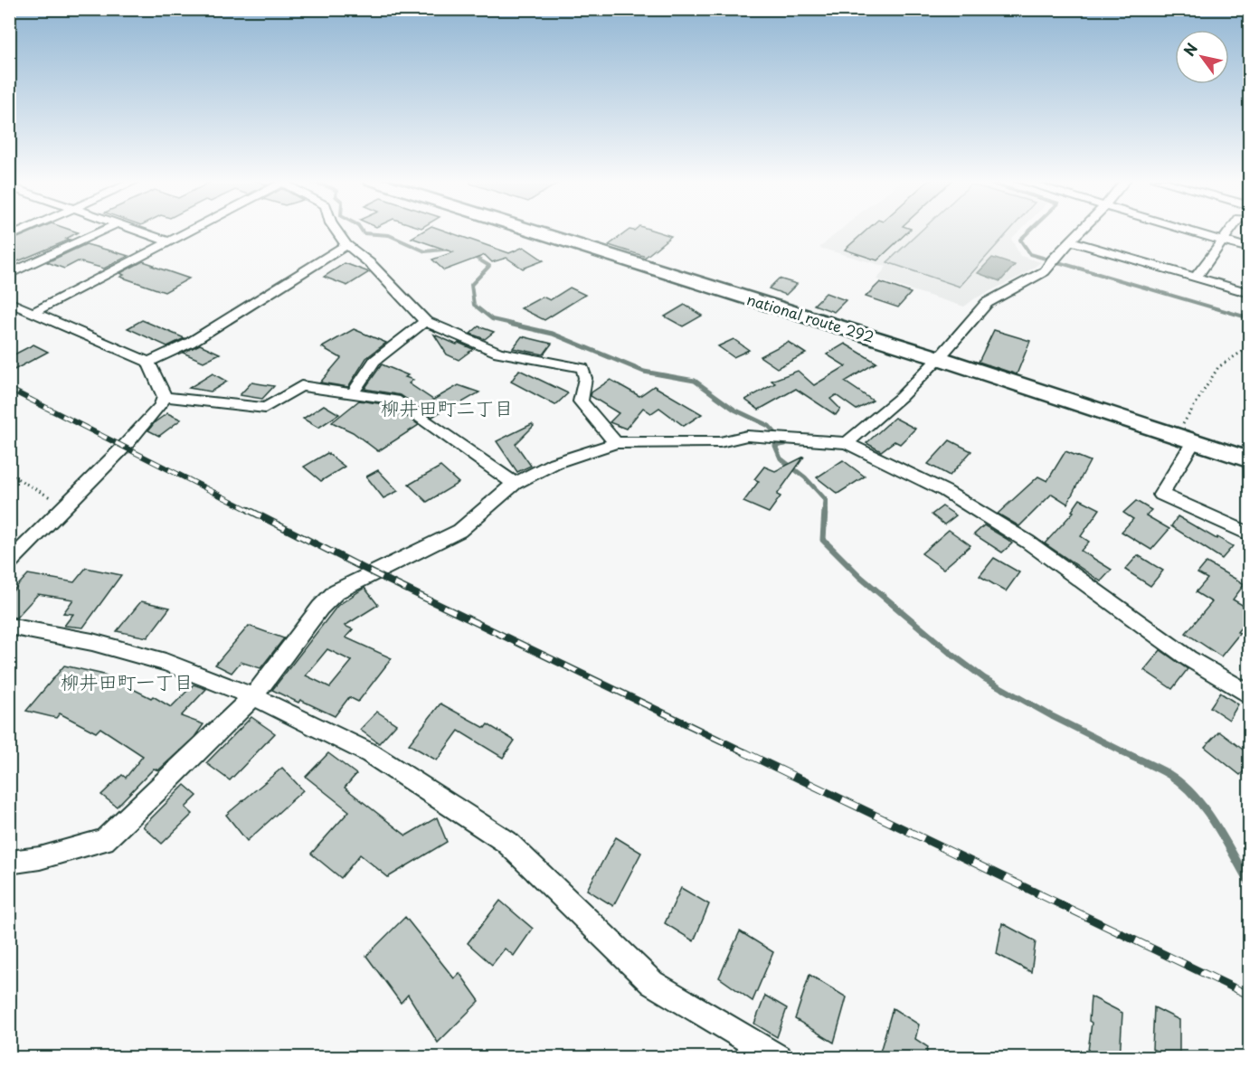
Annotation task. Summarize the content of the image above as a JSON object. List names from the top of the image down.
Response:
{
  "streets": {
    "highway": ["national route 292"]
  },
  "districts": ["柳井田町二丁目", "柳井田町一丁目"],
  "north": "top left"
}
